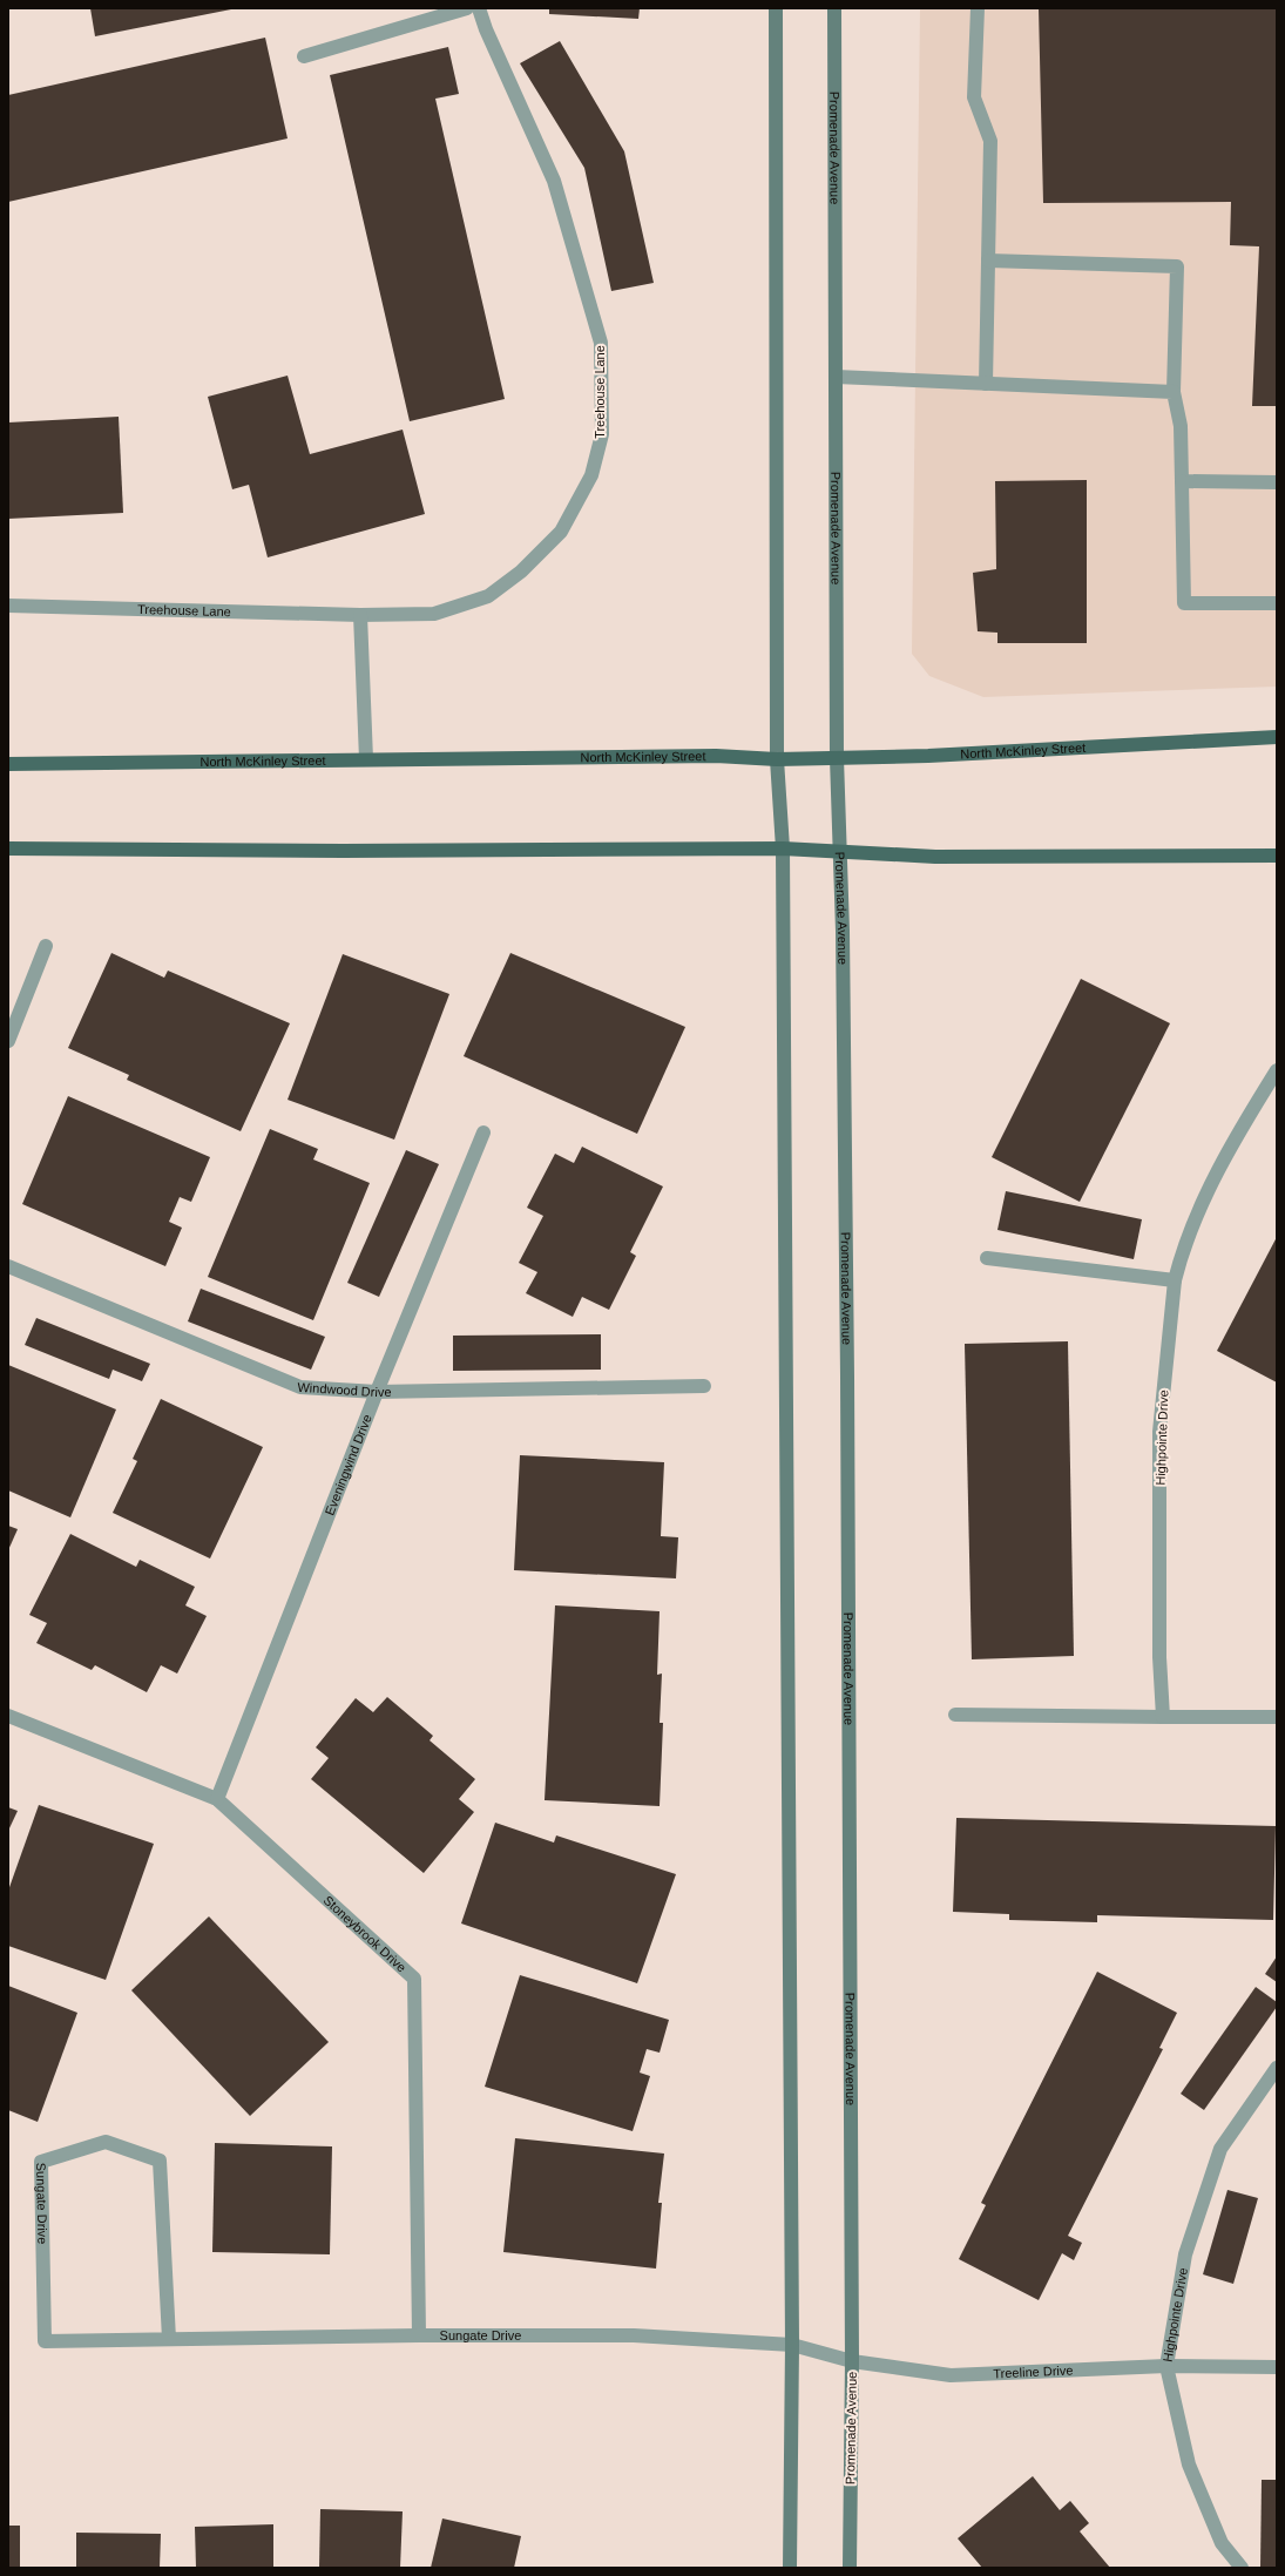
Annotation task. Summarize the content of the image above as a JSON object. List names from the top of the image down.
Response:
{
  "streets": {
    "main road": ["Promenade Avenue", "North McKinley Street"],
    "street": [
      "Treehouse Lane",
      "Windwood Drive",
      "Highpointe Drive",
      "Eveningwind Drive",
      "Stoneybrook Drive",
      "Sungate Drive",
      "Treeline Drive"
    ]
  },
  "crossings": [
    ["Promenade Avenue", "North McKinley Street"],
    ["Promenade Avenue", "Treeline Drive"],
    ["Windwood Drive", "Eveningwind Drive"],
    ["Highpointe Drive", "Treeline Drive"],
    ["Eveningwind Drive", "Stoneybrook Drive"],
    ["Stoneybrook Drive", "Sungate Drive"],
    ["Sungate Drive", "Treeline Drive"]
  ]
}
